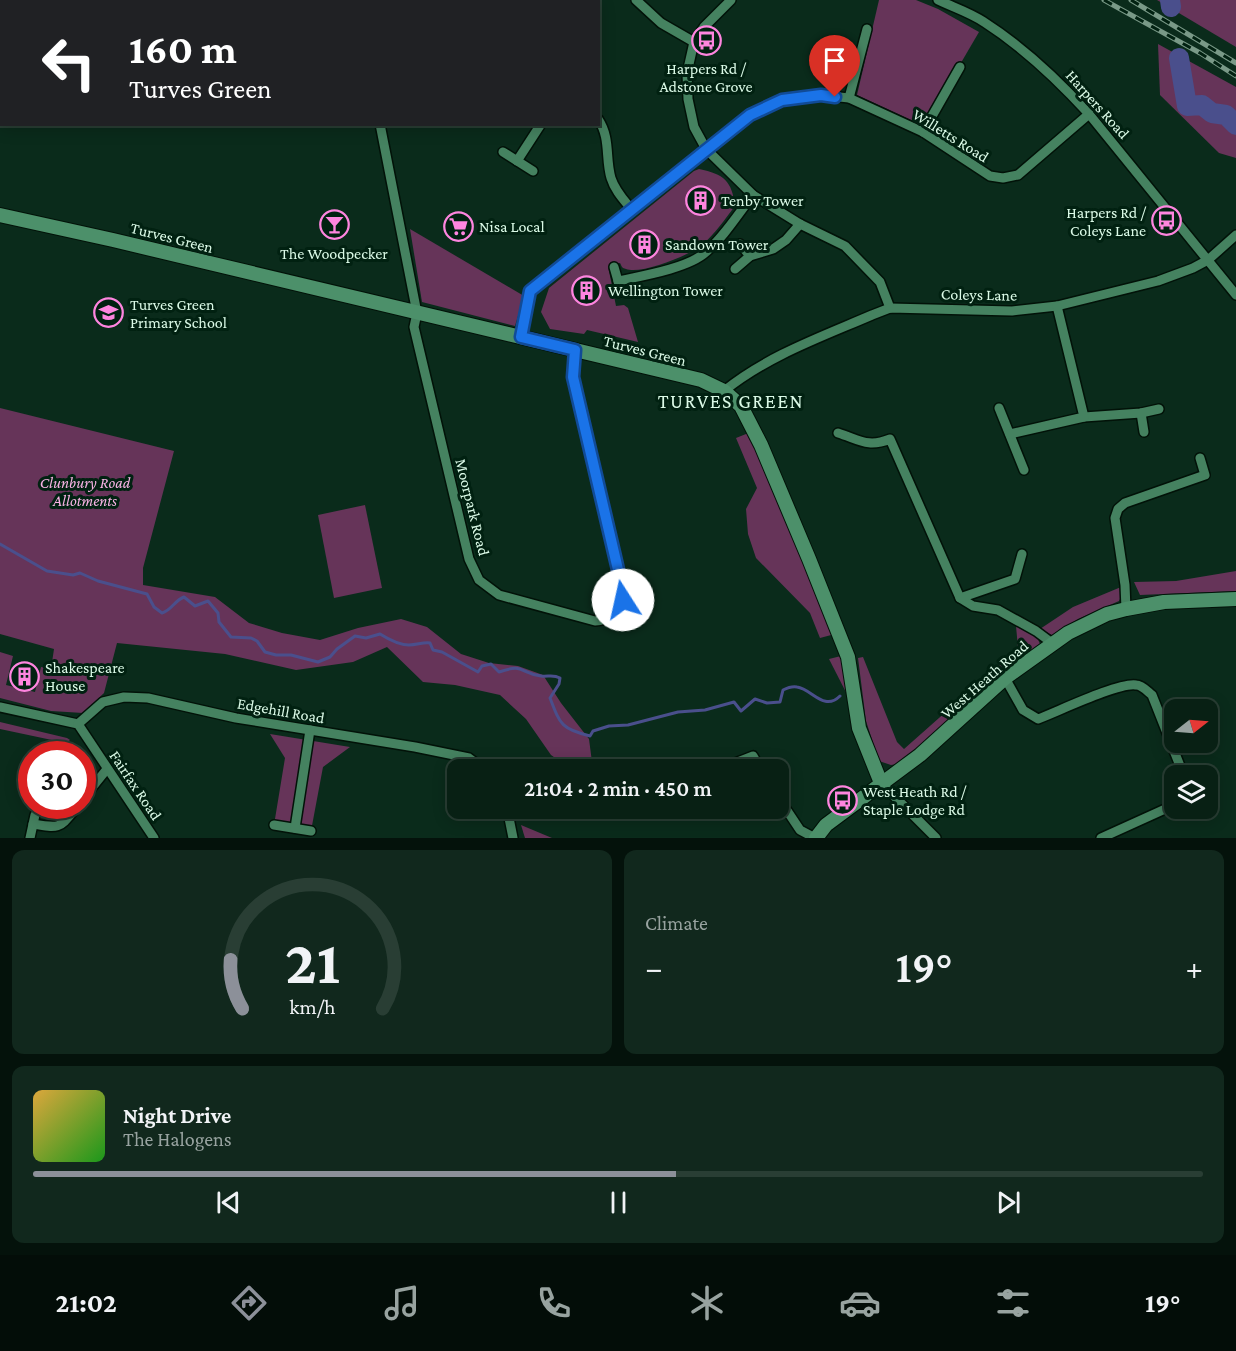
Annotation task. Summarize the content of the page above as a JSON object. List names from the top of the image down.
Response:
{
  "streets": {
    "street": [
      "Harpers Road",
      "Willetts Road",
      "Turves Green",
      "Coleys Lane",
      "Moorpark Road",
      "West Heath Road",
      "Edgehill Road",
      "Fairfax Road"
    ]
  },
  "crossings": [
    ["Harpers Road", "Willetts Road"],
    ["Harpers Road", "Coleys Lane"],
    ["Willetts Road", "Turves Green"],
    ["Turves Green", "Coleys Lane"],
    ["Turves Green", "Moorpark Road"],
    ["Turves Green", "West Heath Road"],
    ["Edgehill Road", "Fairfax Road"]
  ],
  "districts": ["TURVES GREEN"],
  "parks": ["Clunbury Road Allotments"],
  "places": {
    "bus stop": ["Harpers Rd / Adstone Grove", "Harpers Rd / Coleys Lane", "West Heath Rd / Staple Lodge Rd"],
    "building": [
      "Tenby Tower",
      "Sandown Tower",
      "Wellington Tower",
      "Shakespeare House"
    ],
    "bar": ["The Woodpecker"],
    "supermarket": ["Nisa Local"],
    "school or university": ["Turves Green Primary School"]
  },
  "north": "right",
  "page": {
    "turn": ["160 m", "Turves Green"],
    "limit": "30",
    "trip": "21:04 · 2 min · 450 m",
    "tile": "Climate",
    "heat": ["−", "19°", "+"],
    "song": ["Night Drive", "The Halogens"],
    "tabs": ["21:02", "19°"],
    "gauge": ["21", "km/h"]
  }
}
